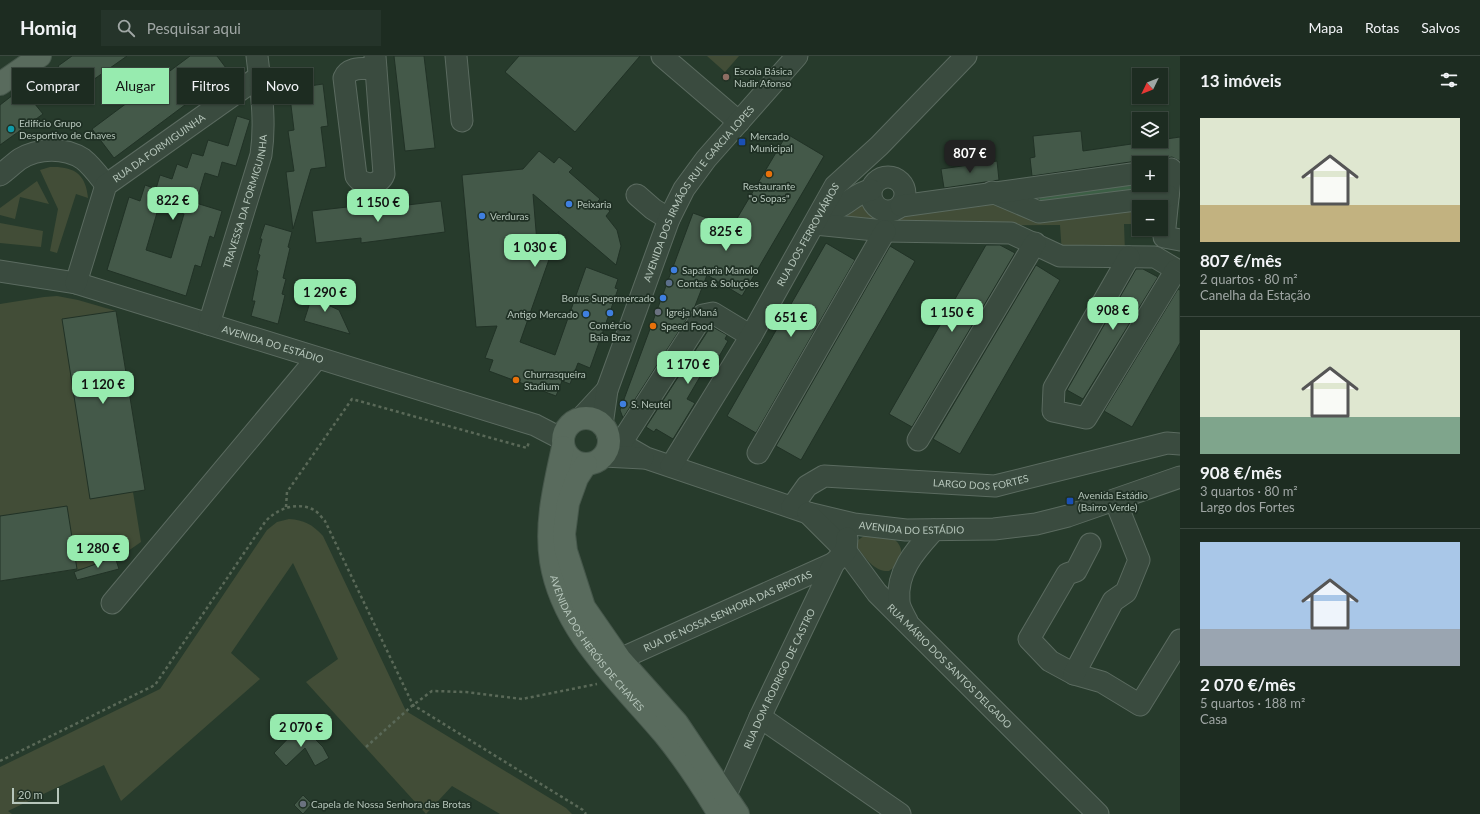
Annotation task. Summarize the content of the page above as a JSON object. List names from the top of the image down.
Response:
{
  "streets": {
    "main road": ["AVENIDA DOS HERÓIS DE CHAVES"],
    "street": [
      "RUA DA FORMIGUINHA",
      "AVENIDA DOS IRMÃOS RUI E GARCIA LOPES",
      "TRAVESSA DA FORMIGUINHA",
      "RUA DOS FERROVIÁRIOS",
      "AVENIDA DO ESTÁDIO",
      "LARGO DOS FORTES",
      "RUA DE NOSSA SENHORA DAS BROTAS",
      "RUA MÁRIO DOS SANTOS DELGADO",
      "RUA DOM RODRIGO DE CASTRO"
    ]
  },
  "crossings": [
    ["RUA DA FORMIGUINHA", "TRAVESSA DA FORMIGUINHA"],
    ["RUA DA FORMIGUINHA", "AVENIDA DO ESTÁDIO"],
    ["TRAVESSA DA FORMIGUINHA", "AVENIDA DO ESTÁDIO"],
    ["RUA DOS FERROVIÁRIOS", "AVENIDA DO ESTÁDIO"],
    ["AVENIDA DO ESTÁDIO", "LARGO DOS FORTES"],
    ["AVENIDA DO ESTÁDIO", "RUA DE NOSSA SENHORA DAS BROTAS"],
    ["AVENIDA DO ESTÁDIO", "AVENIDA DOS HERÓIS DE CHAVES"],
    ["AVENIDA DO ESTÁDIO", "RUA MÁRIO DOS SANTOS DELGADO"],
    ["AVENIDA DO ESTÁDIO", "RUA DOM RODRIGO DE CASTRO"],
    ["LARGO DOS FORTES", "RUA MÁRIO DOS SANTOS DELGADO"],
    ["RUA DE NOSSA SENHORA DAS BROTAS", "AVENIDA DOS HERÓIS DE CHAVES"],
    ["RUA DE NOSSA SENHORA DAS BROTAS", "RUA MÁRIO DOS SANTOS DELGADO"],
    ["RUA DE NOSSA SENHORA DAS BROTAS", "RUA DOM RODRIGO DE CASTRO"],
    ["AVENIDA DOS HERÓIS DE CHAVES", "RUA DOM RODRIGO DE CASTRO"],
    ["RUA MÁRIO DOS SANTOS DELGADO", "RUA DOM RODRIGO DE CASTRO"]
  ],
  "places": {
    "other": [
      "Escola Básica Nadir Afonso",
      "Edifício Grupo Desportivo de Chaves",
      "Restaurante \"o Sopas\"",
      "Peixaria",
      "Verduras",
      "Sapataria Manolo",
      "Contas & Soluções",
      "Bonus Supermercado",
      "Igreja Maná",
      "Comércio Baia Braz",
      "Antigo Mercado",
      "Speed Food",
      "Churrasqueira Stadium",
      "S. Neutel",
      "Capela de Nossa Senhora das Brotas"
    ],
    "transit": ["Mercado Municipal", "Avenida Estádio (Bairro Verde)"]
  },
  "scale_bar": "20 m",
  "north": "bottom left",
  "page": {
    "header": "Homiq",
    "search": "Pesquisar aqui",
    "nav": ["Mapa", "Rotas", "Salvos"],
    "heading": "13 imóveis",
    "map_buttons": ["+", "−"],
    "chip": [
      "Comprar",
      "Alugar",
      "Filtros",
      "Novo"
    ],
    "list": [
      {
        "name": "807 €/mês",
        "note": "2 quartos · 80 m² · Canelha da Estação"
      },
      {
        "name": "908 €/mês",
        "note": "3 quartos · 80 m² · Largo dos Fortes"
      },
      {
        "name": "2 070 €/mês",
        "note": "5 quartos · 188 m² · Casa"
      }
    ],
    "price": [
      "807 €",
      "822 €",
      "1 150 €",
      "825 €",
      "1 030 €",
      "1 290 €",
      "908 €",
      "1 150 €",
      "651 €",
      "1 170 €",
      "1 120 €",
      "1 280 €",
      "2 070 €"
    ],
    "scale": "20 m"
  }
}
